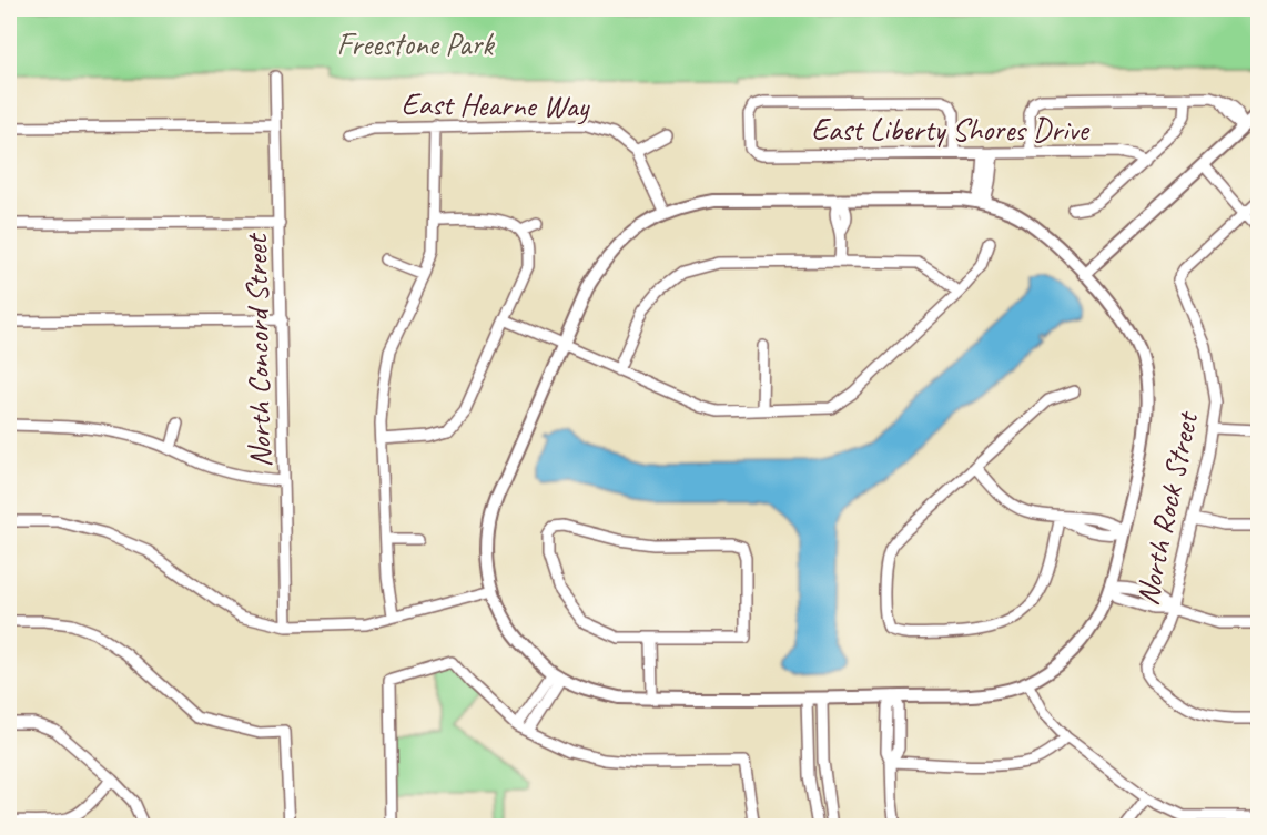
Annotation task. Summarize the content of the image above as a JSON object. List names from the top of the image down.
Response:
{
  "streets": {
    "street": [
      "East Hearne Way",
      "East Liberty Shores Drive",
      "North Concord Street",
      "North Rock Street"
    ]
  },
  "parks": ["Freestone Park"]
}
